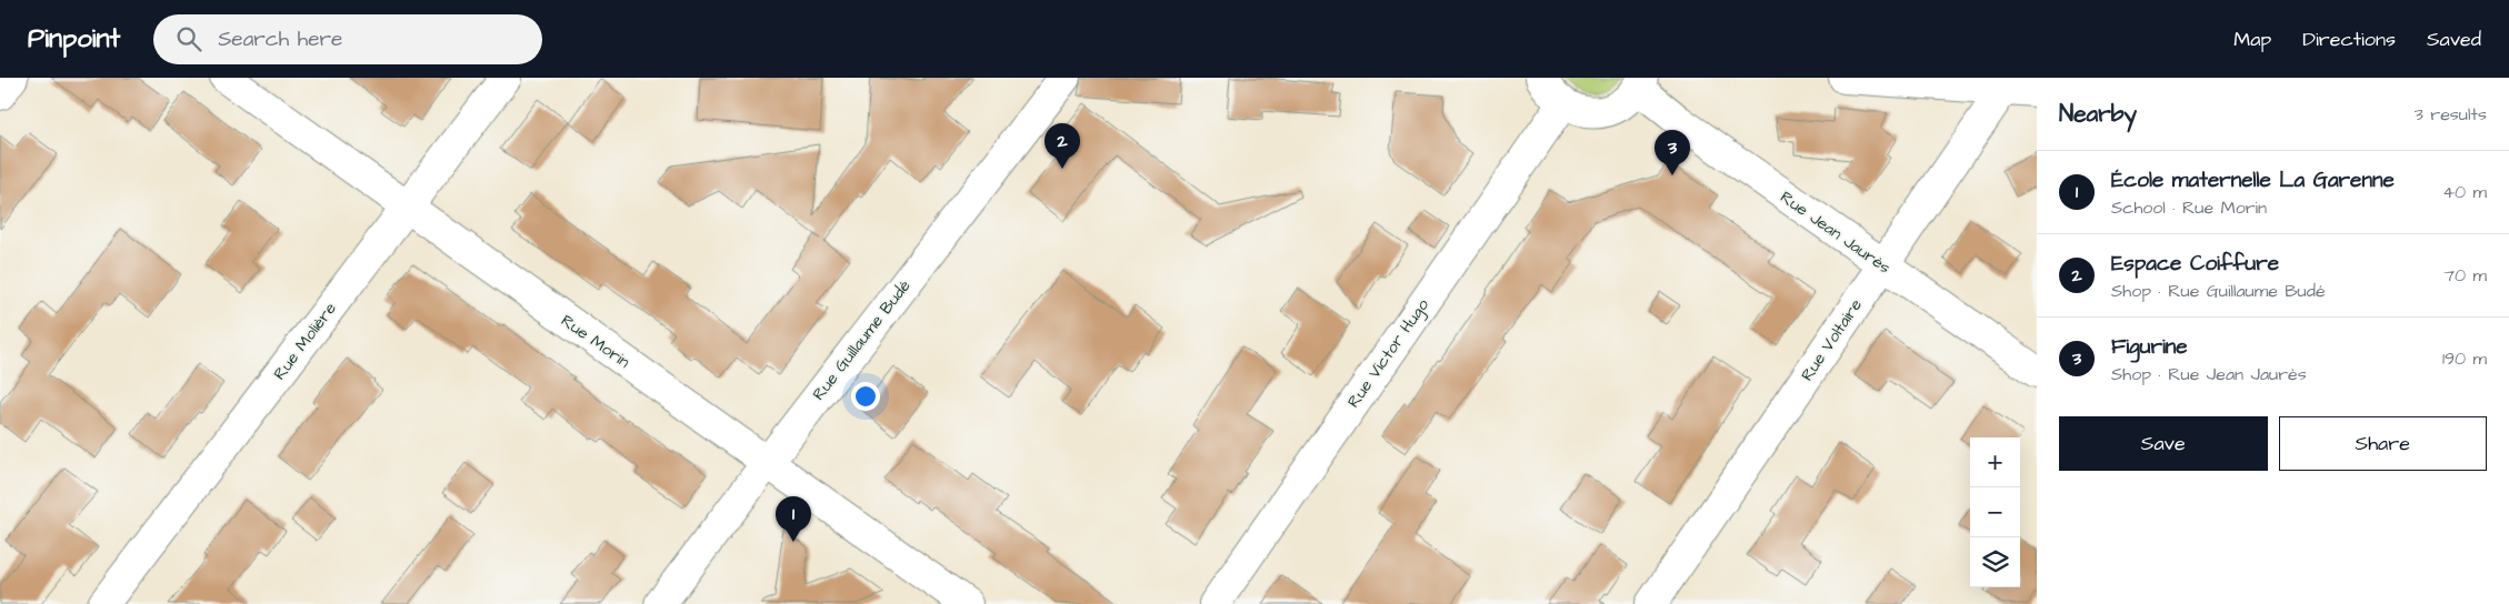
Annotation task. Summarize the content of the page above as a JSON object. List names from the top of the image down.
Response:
{
  "streets": {
    "street": [
      "Rue Jean Jaurès",
      "Rue Guillaume Budé",
      "Rue Voltaire",
      "Rue Molière",
      "Rue Morin",
      "Rue Victor Hugo"
    ]
  },
  "crossings": [
    ["Rue Jean Jaurès", "Rue Voltaire"],
    ["Rue Guillaume Budé", "Rue Morin"],
    ["Rue Molière", "Rue Morin"]
  ],
  "page": {
    "header": "Pinpoint",
    "search": "Search here",
    "nav": ["Map", "Directions", "Saved"],
    "heading": ["Nearby", "3 results"],
    "pins": ["2", "3", "1"],
    "list": [
      {
        "mark": "1",
        "name": "École maternelle La Garenne",
        "note": "School · Rue Morin",
        "value": "40 m"
      },
      {
        "mark": "2",
        "name": "Espace Coiffure",
        "note": "Shop · Rue Guillaume Budé",
        "value": "70 m"
      },
      {
        "mark": "3",
        "name": "Figurine",
        "note": "Shop · Rue Jean Jaurès",
        "value": "190 m"
      }
    ],
    "buttons": ["Save", "Share"],
    "map_buttons": ["+", "−"]
  }
}
